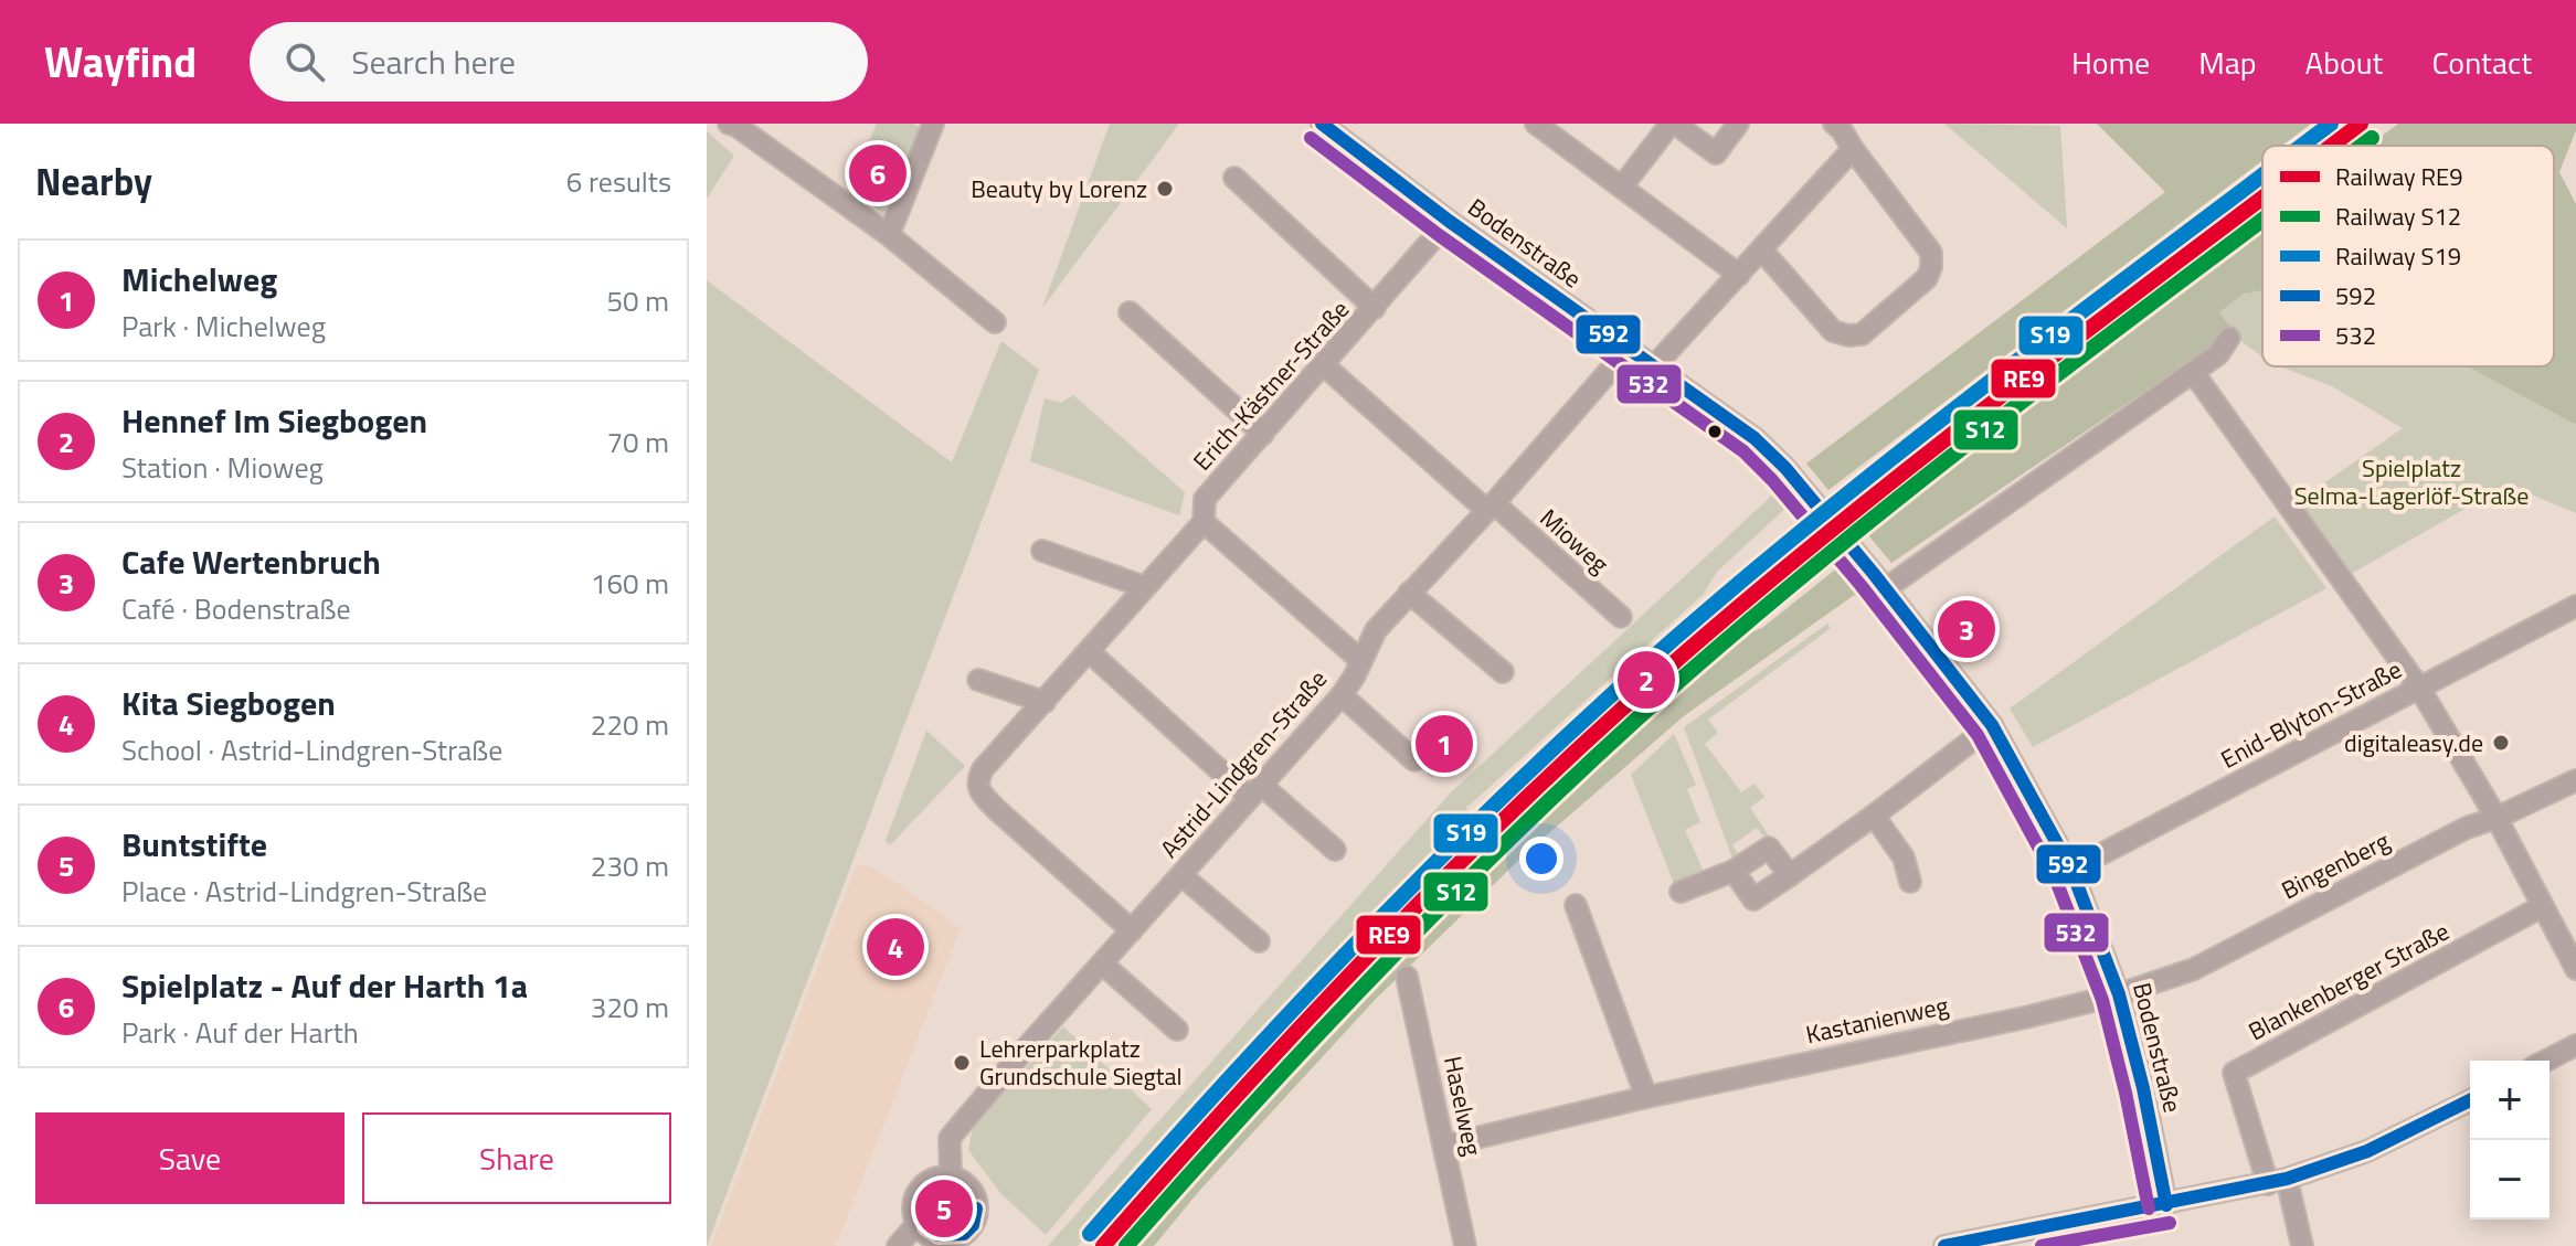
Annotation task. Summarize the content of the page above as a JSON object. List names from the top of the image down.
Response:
{
  "streets": {
    "street": [
      "Bodenstraße",
      "Erich-Kästner-Straße",
      "Mioweg",
      "Enid-Blyton-Straße",
      "Astrid-Lindgren-Straße",
      "Bingenberg",
      "Blankenberger Straße",
      "Kastanienweg",
      "Haselweg"
    ]
  },
  "crossings": [
    ["Bodenstraße", "Erich-Kästner-Straße"],
    ["Bodenstraße", "Enid-Blyton-Straße"],
    ["Bodenstraße", "Astrid-Lindgren-Straße"],
    ["Bodenstraße", "Bingenberg"],
    ["Bodenstraße", "Kastanienweg"],
    ["Erich-Kästner-Straße", "Mioweg"],
    ["Erich-Kästner-Straße", "Astrid-Lindgren-Straße"],
    ["Mioweg", "Astrid-Lindgren-Straße"],
    ["Bingenberg", "Kastanienweg"],
    ["Kastanienweg", "Haselweg"]
  ],
  "parks": ["Spielplatz Selma-Lagerlöf-Straße"],
  "places": ["Beauty by Lorenz", "digitaleasy.de", "Lehrerparkplatz Grundschule Siegtal"],
  "lines": [
    "rail line RE9",
    "rail line S19",
    "transit line 592",
    "rail line S12",
    "transit line 532"
  ],
  "legend": [
    "Railway RE9",
    "Railway S12",
    "Railway S19",
    "592",
    "532"
  ],
  "page": {
    "header": "Wayfind",
    "search": "Search here",
    "nav": [
      "Home",
      "Map",
      "About",
      "Contact"
    ],
    "heading": ["Nearby", "6 results"],
    "pins": [
      "6",
      "3",
      "2",
      "1",
      "4",
      "5"
    ],
    "list": [
      {
        "mark": "1",
        "name": "Michelweg",
        "note": "Park · Michelweg",
        "value": "50 m"
      },
      {
        "mark": "2",
        "name": "Hennef Im Siegbogen",
        "note": "Station · Mioweg",
        "value": "70 m"
      },
      {
        "mark": "3",
        "name": "Cafe Wertenbruch",
        "note": "Café · Bodenstraße",
        "value": "160 m"
      },
      {
        "mark": "4",
        "name": "Kita Siegbogen",
        "note": "School · Astrid-Lindgren-Straße",
        "value": "220 m"
      },
      {
        "mark": "5",
        "name": "Buntstifte",
        "note": "Place · Astrid-Lindgren-Straße",
        "value": "230 m"
      },
      {
        "mark": "6",
        "name": "Spielplatz - Auf der Harth 1a",
        "note": "Park · Auf der Harth",
        "value": "320 m"
      }
    ],
    "map_buttons": ["+", "−"],
    "buttons": ["Save", "Share"]
  }
}
